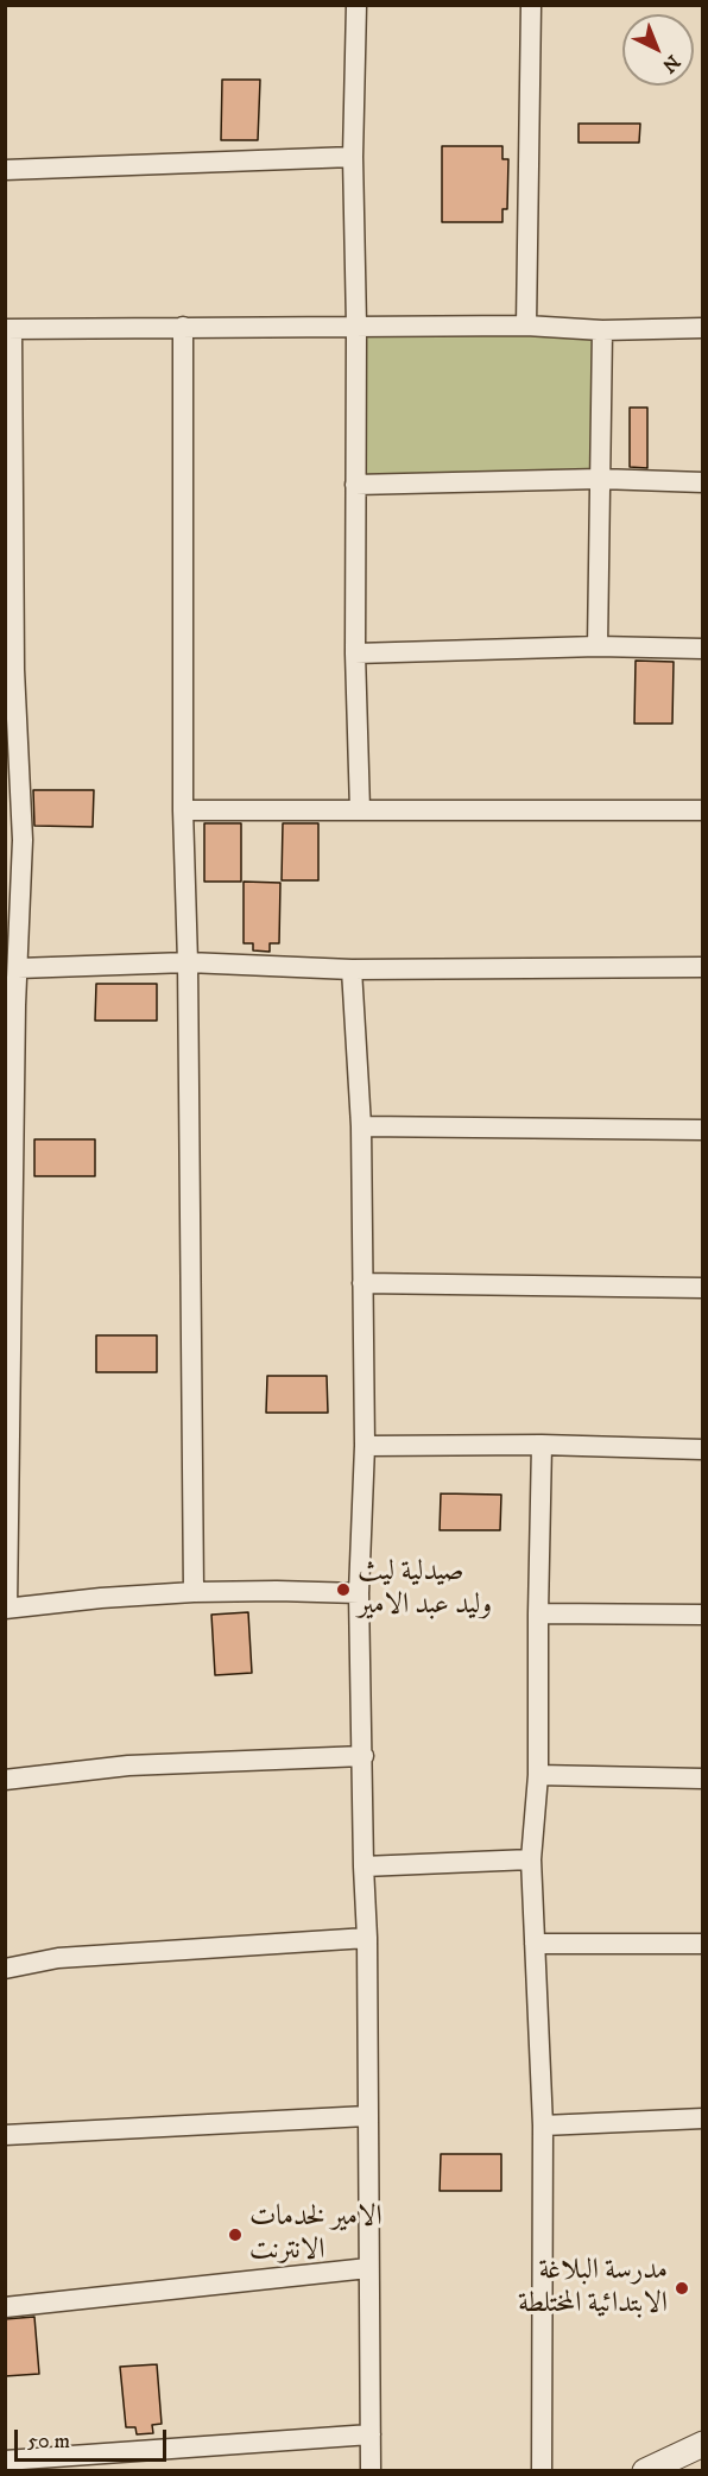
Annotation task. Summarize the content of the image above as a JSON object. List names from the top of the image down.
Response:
{
  "places": ["صيدلية ليث وليد عبد الامير", "الامير لخدمات الانترنت", "مدرسة البلاغة الابتدائية المختلطة"],
  "scale_bar": "50 m",
  "north": "bottom right"
}
